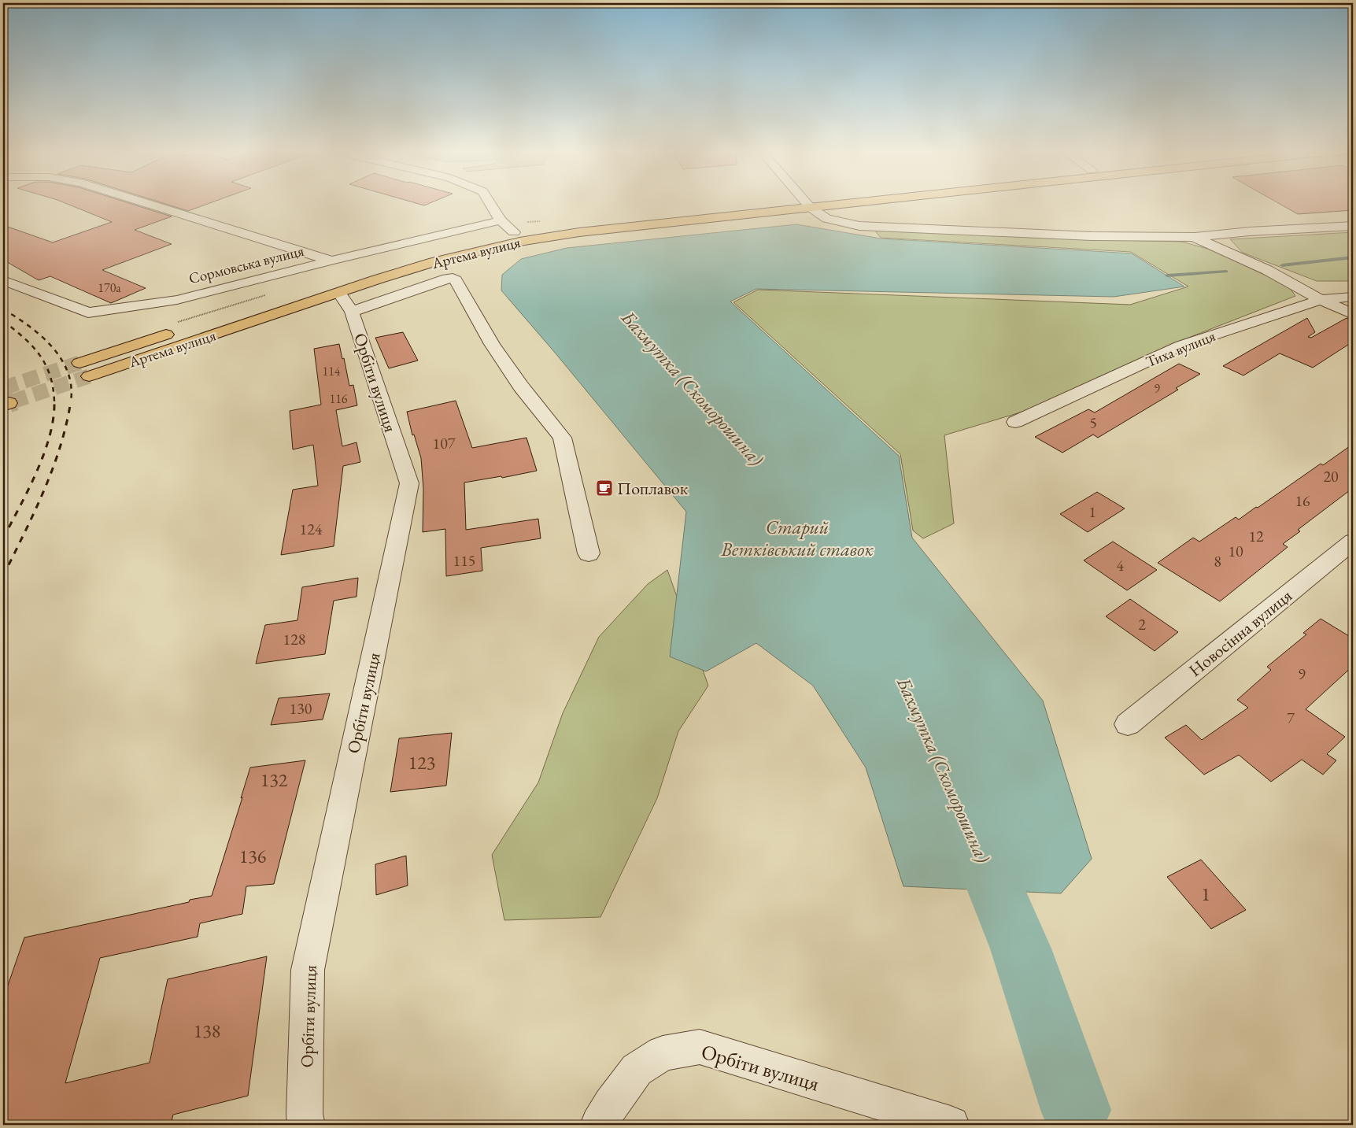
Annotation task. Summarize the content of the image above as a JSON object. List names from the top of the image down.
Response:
{
  "streets": {
    "main road": ["Артема вулиця"],
    "street": [
      "Сормовська вулиця",
      "Тиха вулиця",
      "Орбіти вулиця",
      "Новосінна вулиця"
    ]
  },
  "crossings": [
    ["Артема вулиця", "Орбіти вулиця"]
  ],
  "water": ["Бахмутка (Скоморошина)", "Старий Ветківський ставок"],
  "places": {
    "cafe": ["Поплавок"]
  },
  "house_numbers": [
    "170а",
    "114",
    "9",
    "116",
    "5",
    "107",
    "20",
    "16",
    "1",
    "124",
    "12",
    "10",
    "115",
    "8",
    "4",
    "2",
    "128",
    "9",
    "130",
    "7",
    "123",
    "132",
    "136",
    "1",
    "138"
  ]
}
